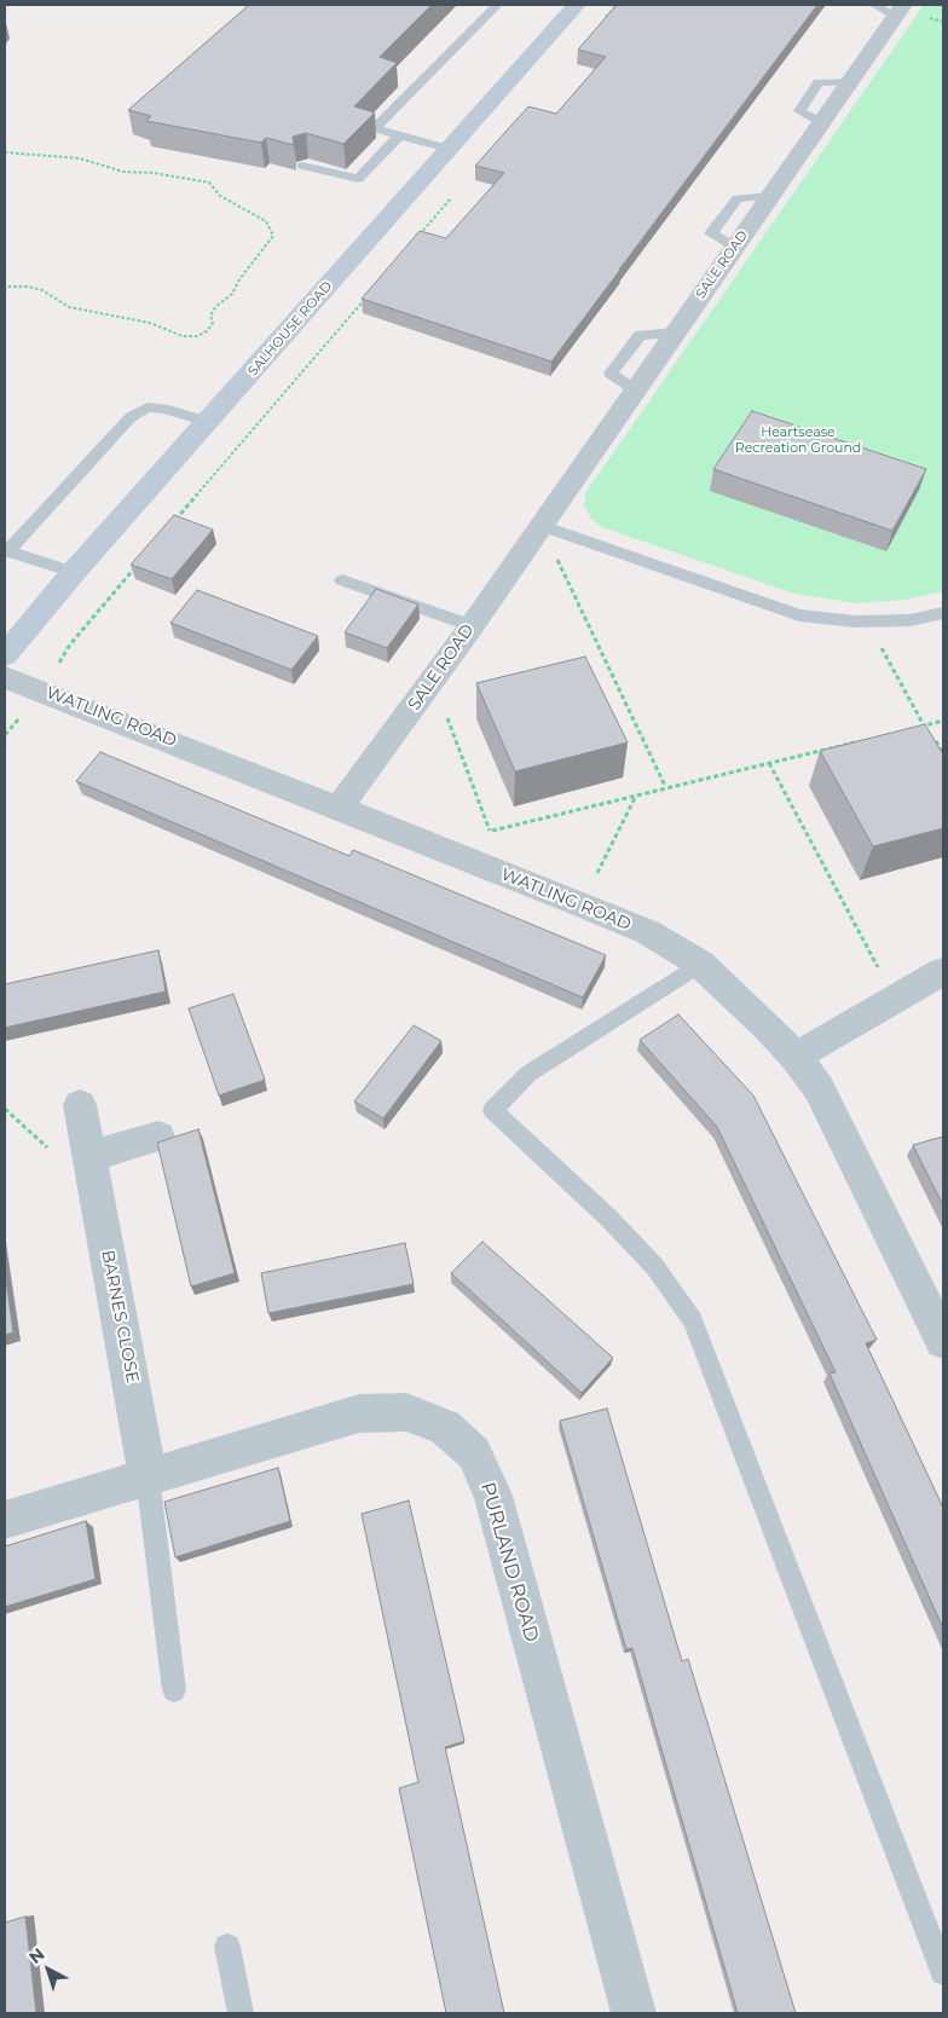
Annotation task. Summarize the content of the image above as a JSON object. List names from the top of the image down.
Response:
{
  "streets": {
    "street": [
      "SALE ROAD",
      "SALHOUSE ROAD",
      "WATLING ROAD",
      "BARNES CLOSE",
      "PURLAND ROAD"
    ]
  },
  "crossings": [
    ["SALE ROAD", "WATLING ROAD"],
    ["BARNES CLOSE", "PURLAND ROAD"]
  ],
  "parks": ["Heartsease Recreation Ground"],
  "north": "top left"
}
